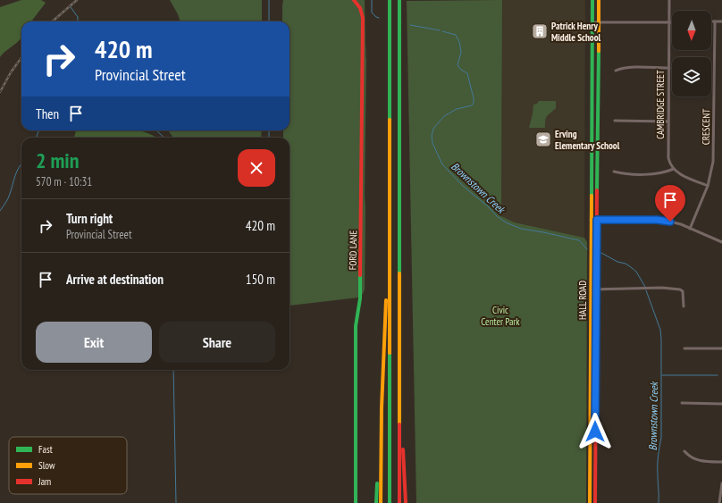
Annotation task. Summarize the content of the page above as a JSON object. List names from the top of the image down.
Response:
{
  "streets": {
    "main road": ["FORD LANE", "HALL ROAD"],
    "street": ["CAMBRIDGE STREET", "CRESCENT"]
  },
  "water": ["Brownstown Creek"],
  "parks": ["Civic Center Park"],
  "places": {
    "building": ["Patrick Henry Middle School"],
    "school or university": ["Erving Elementary School"]
  },
  "legend": ["Fast", "Slow", "Jam"],
  "north": "bottom",
  "page": {
    "turn": ["420 m", "Provincial Street"],
    "then": "Then",
    "heading": ["2 min", "570 m · 10:31"],
    "list": [
      {
        "name": "Turn right",
        "note": "Provincial Street",
        "value": "420 m"
      },
      {
        "name": "Arrive at destination",
        "value": "150 m"
      }
    ],
    "buttons": ["Exit", "Share"]
  }
}
